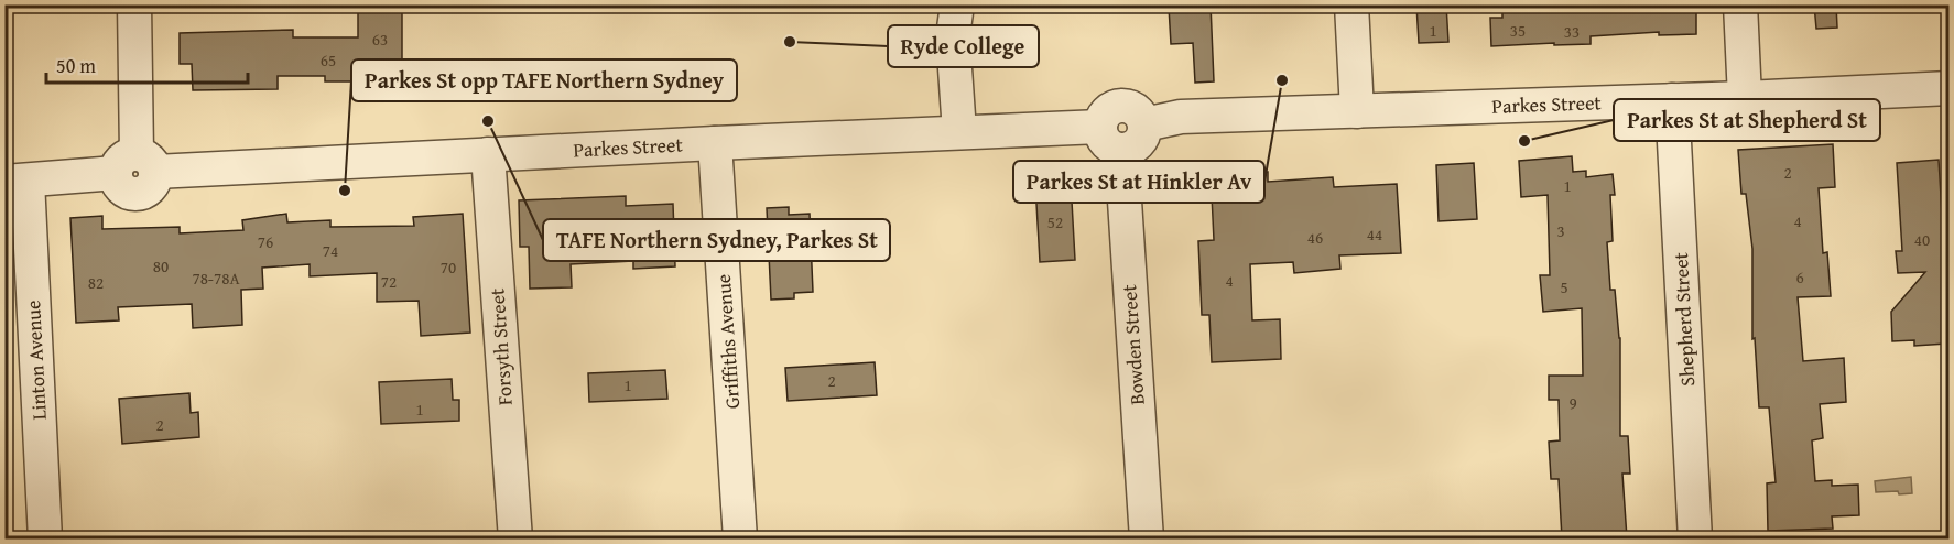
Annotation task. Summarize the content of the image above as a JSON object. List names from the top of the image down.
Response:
{
  "streets": {
    "street": [
      "Parkes Street",
      "Shepherd Street",
      "Griffiths Avenue",
      "Bowden Street",
      "Forsyth Street",
      "Linton Avenue"
    ]
  },
  "crossings": [
    ["Parkes Street", "Shepherd Street"],
    ["Parkes Street", "Griffiths Avenue"],
    ["Parkes Street", "Bowden Street"],
    ["Parkes Street", "Forsyth Street"],
    ["Parkes Street", "Linton Avenue"]
  ],
  "places": [
    "Ryde College",
    "Parkes St at Hinkler Av",
    "TAFE Northern Sydney, Parkes St",
    "Parkes St at Shepherd St",
    "Parkes St opp TAFE Northern Sydney"
  ],
  "house_numbers": [
    "1",
    "35",
    "33",
    "63",
    "65",
    "2",
    "1",
    "4",
    "52",
    "3",
    "44",
    "46",
    "40",
    "76",
    "74",
    "80",
    "70",
    "6",
    "78-78A",
    "4",
    "72",
    "82",
    "5",
    "2",
    "1",
    "9",
    "1",
    "2"
  ],
  "scale_bar": "50 m"
}
